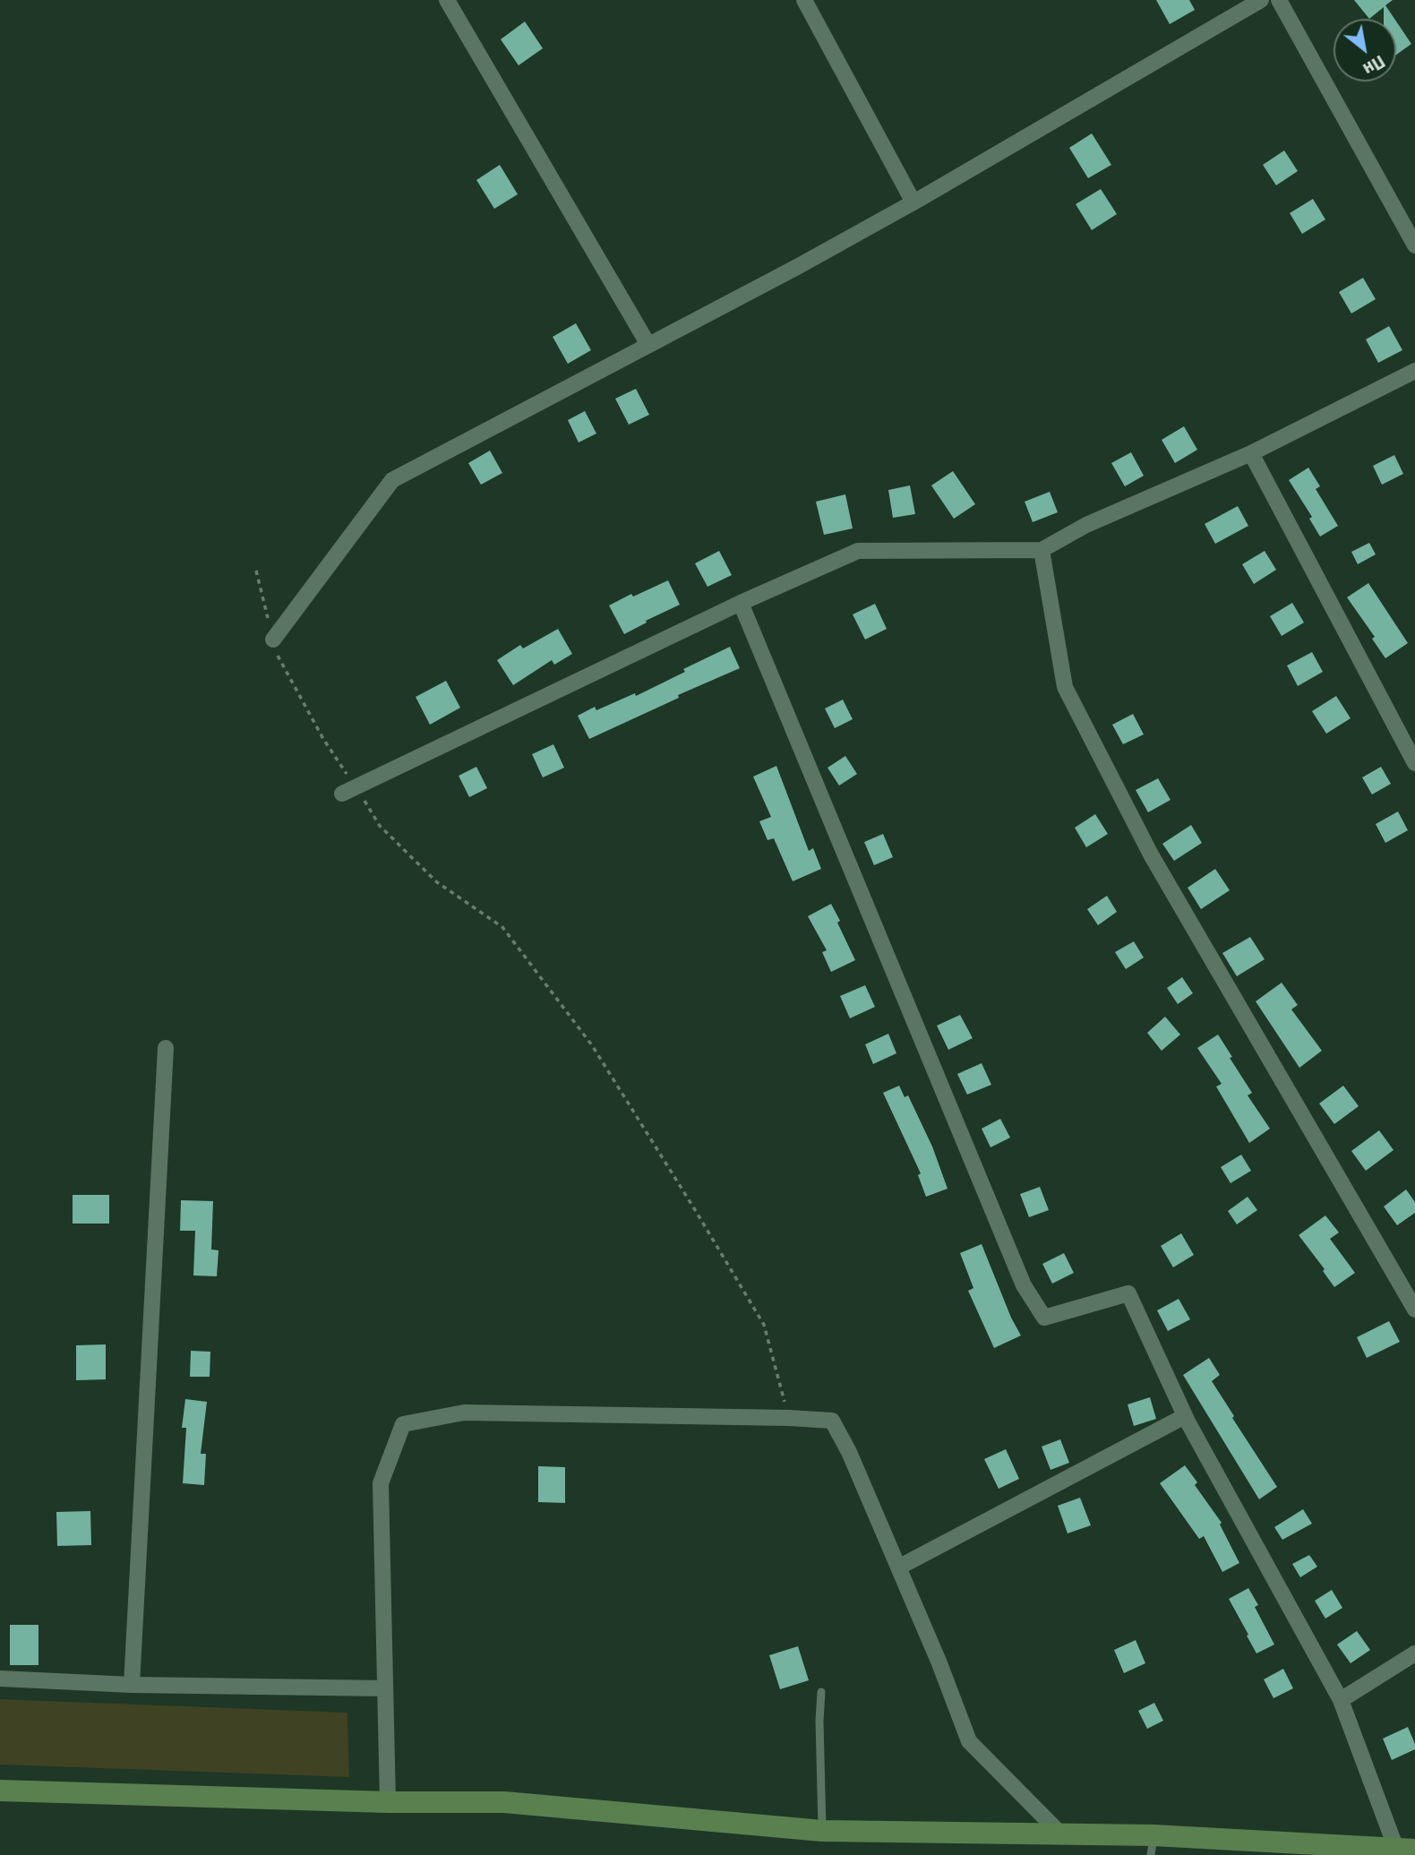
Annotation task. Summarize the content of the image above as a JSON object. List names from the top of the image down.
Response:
{
  "north": "bottom right"
}
